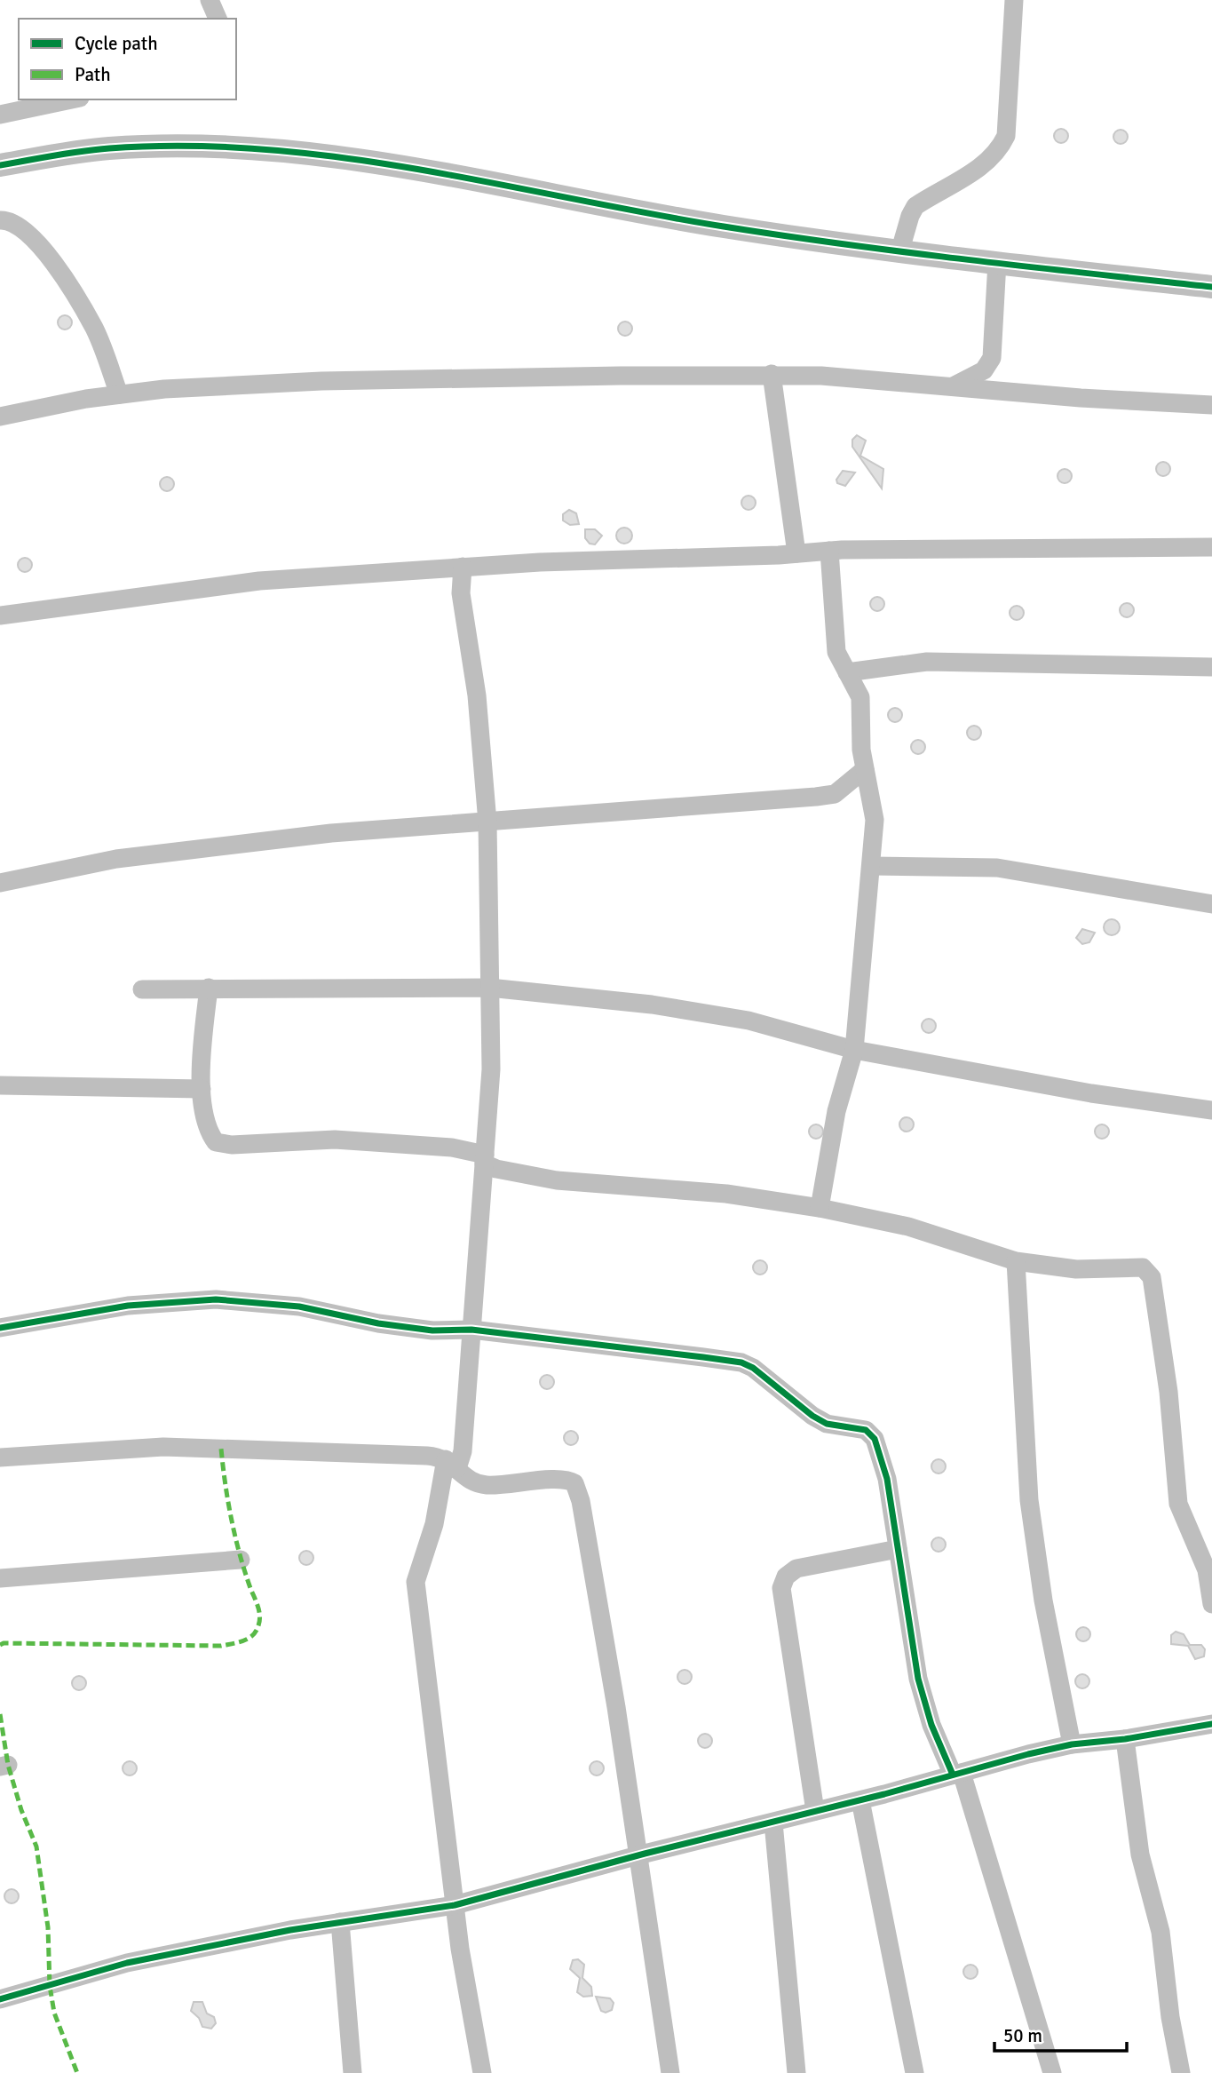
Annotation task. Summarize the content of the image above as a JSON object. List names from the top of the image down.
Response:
{
  "legend": ["Cycle path", "Path"],
  "scale_bar": "50 m"
}
